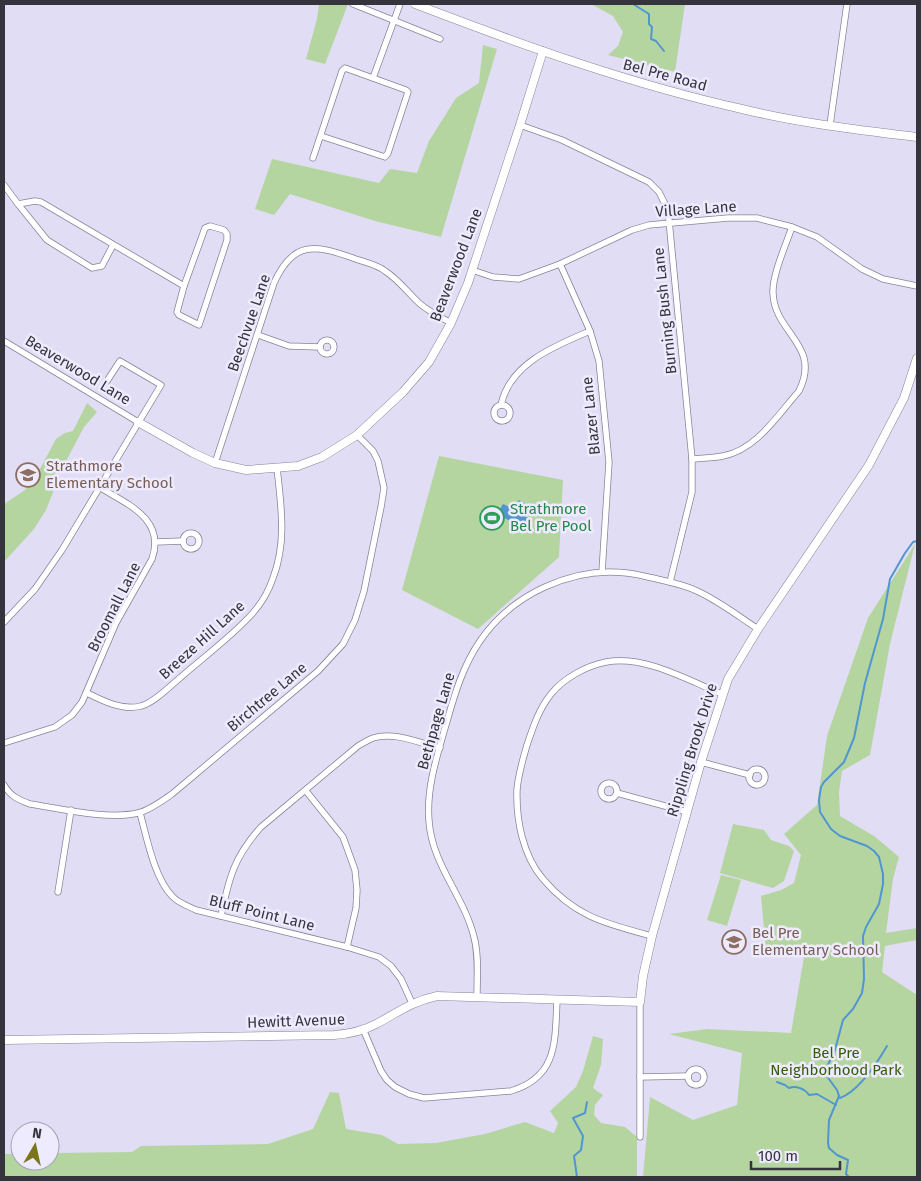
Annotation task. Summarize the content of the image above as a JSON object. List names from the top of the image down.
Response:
{
  "streets": {
    "street": [
      "Bel Pre Road",
      "Village Lane",
      "Beaverwood Lane",
      "Burning Bush Lane",
      "Beechvue Lane",
      "Blazer Lane",
      "Broomall Lane",
      "Breeze Hill Lane",
      "Birchtree Lane",
      "Bethpage Lane",
      "Rippling Brook Drive",
      "Bluff Point Lane",
      "Hewitt Avenue"
    ]
  },
  "crossings": [
    ["Bel Pre Road", "Beaverwood Lane"],
    ["Village Lane", "Beaverwood Lane"],
    ["Village Lane", "Burning Bush Lane"],
    ["Village Lane", "Blazer Lane"],
    ["Beaverwood Lane", "Burning Bush Lane"],
    ["Beaverwood Lane", "Beechvue Lane"],
    ["Beaverwood Lane", "Breeze Hill Lane"],
    ["Beaverwood Lane", "Birchtree Lane"],
    ["Burning Bush Lane", "Bethpage Lane"],
    ["Blazer Lane", "Bethpage Lane"],
    ["Broomall Lane", "Breeze Hill Lane"],
    ["Birchtree Lane", "Bluff Point Lane"],
    ["Bethpage Lane", "Rippling Brook Drive"],
    ["Bethpage Lane", "Hewitt Avenue"],
    ["Rippling Brook Drive", "Hewitt Avenue"],
    ["Bluff Point Lane", "Hewitt Avenue"]
  ],
  "parks": ["Bel Pre Neighborhood Park"],
  "places": {
    "school or university": ["Strathmore Elementary School", "Bel Pre Elementary School"],
    "sports": ["Strathmore Bel Pre Pool"]
  },
  "scale_bar": "100 m",
  "north": "top"
}
